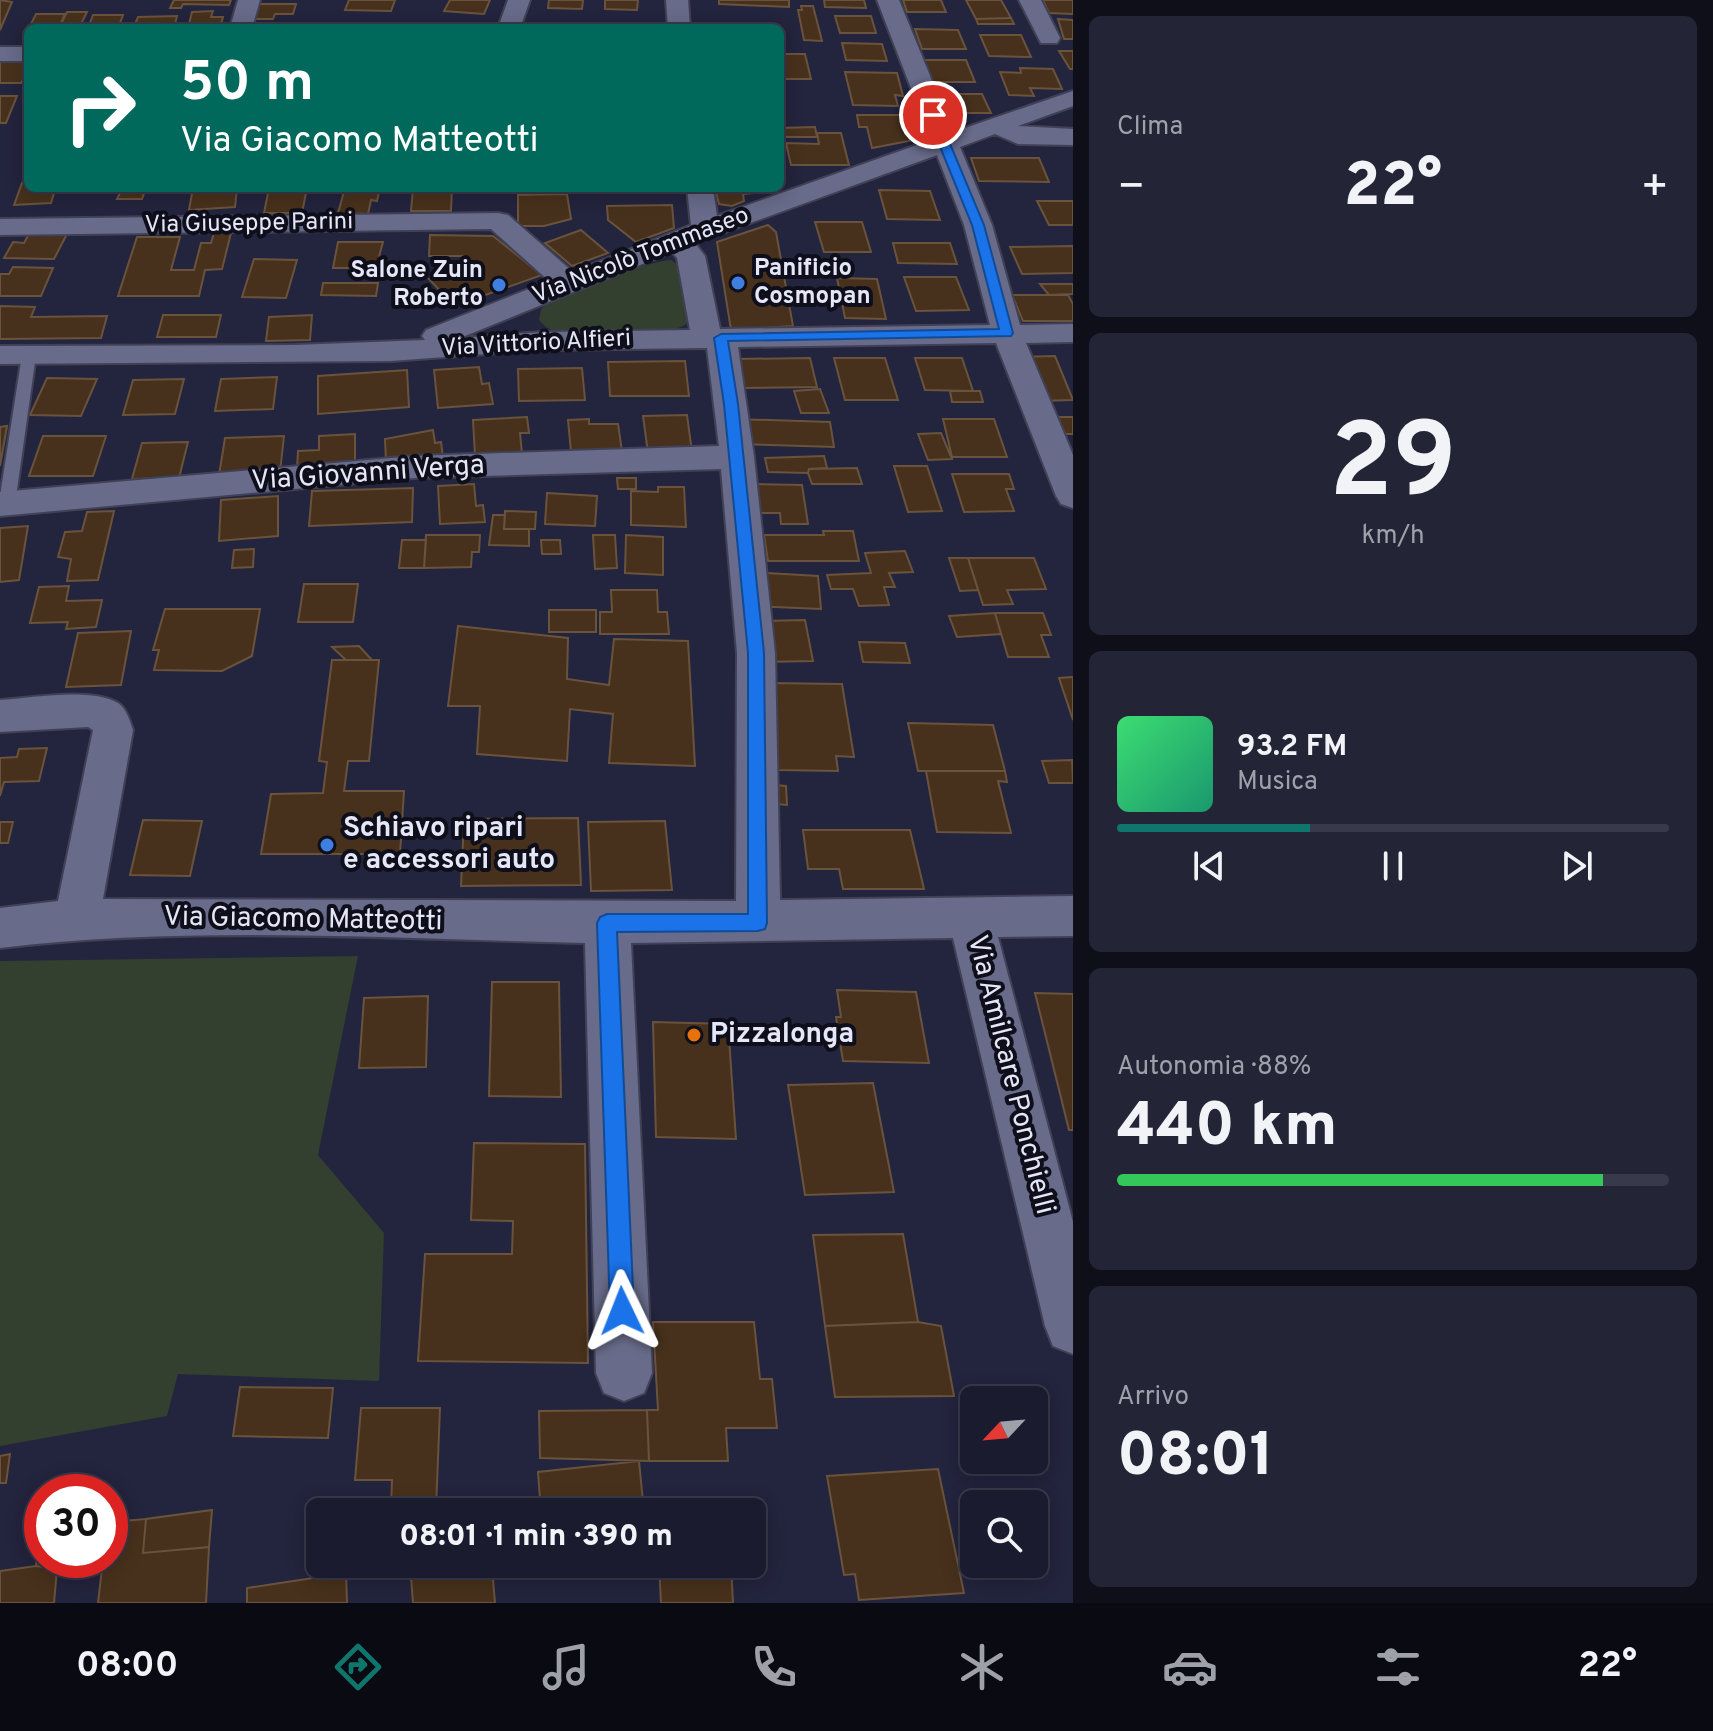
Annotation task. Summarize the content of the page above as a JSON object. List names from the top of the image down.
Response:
{
  "streets": {
    "street": [
      "Via Giuseppe Parini",
      "Via Nicolò Tommaseo",
      "Via Vittorio Alfieri",
      "Via Giovanni Verga",
      "Via Giacomo Matteotti",
      "Via Amilcare Ponchielli"
    ]
  },
  "crossings": [
    ["Via Giuseppe Parini", "Via Nicolò Tommaseo"],
    ["Via Nicolò Tommaseo", "Via Vittorio Alfieri"],
    ["Via Giacomo Matteotti", "Via Amilcare Ponchielli"]
  ],
  "places": [
    "Panificio Cosmopan",
    "Salone Zuin Roberto",
    "Schiavo ripari e accessori auto",
    "Pizzalonga"
  ],
  "north": "bottom left",
  "page": {
    "tile": [
      "Clima",
      ["29", "km/h"],
      ["Autonomia · 88%", "440 km"],
      ["Arrivo", "08:01"]
    ],
    "turn": ["50 m", "Via Giacomo Matteotti"],
    "heat": ["−", "22°", "+"],
    "song": ["93.2 FM", "Musica"],
    "limit": "30",
    "trip": "08:01 · 1 min · 390 m",
    "tabs": ["08:00", "22°"]
  }
}
